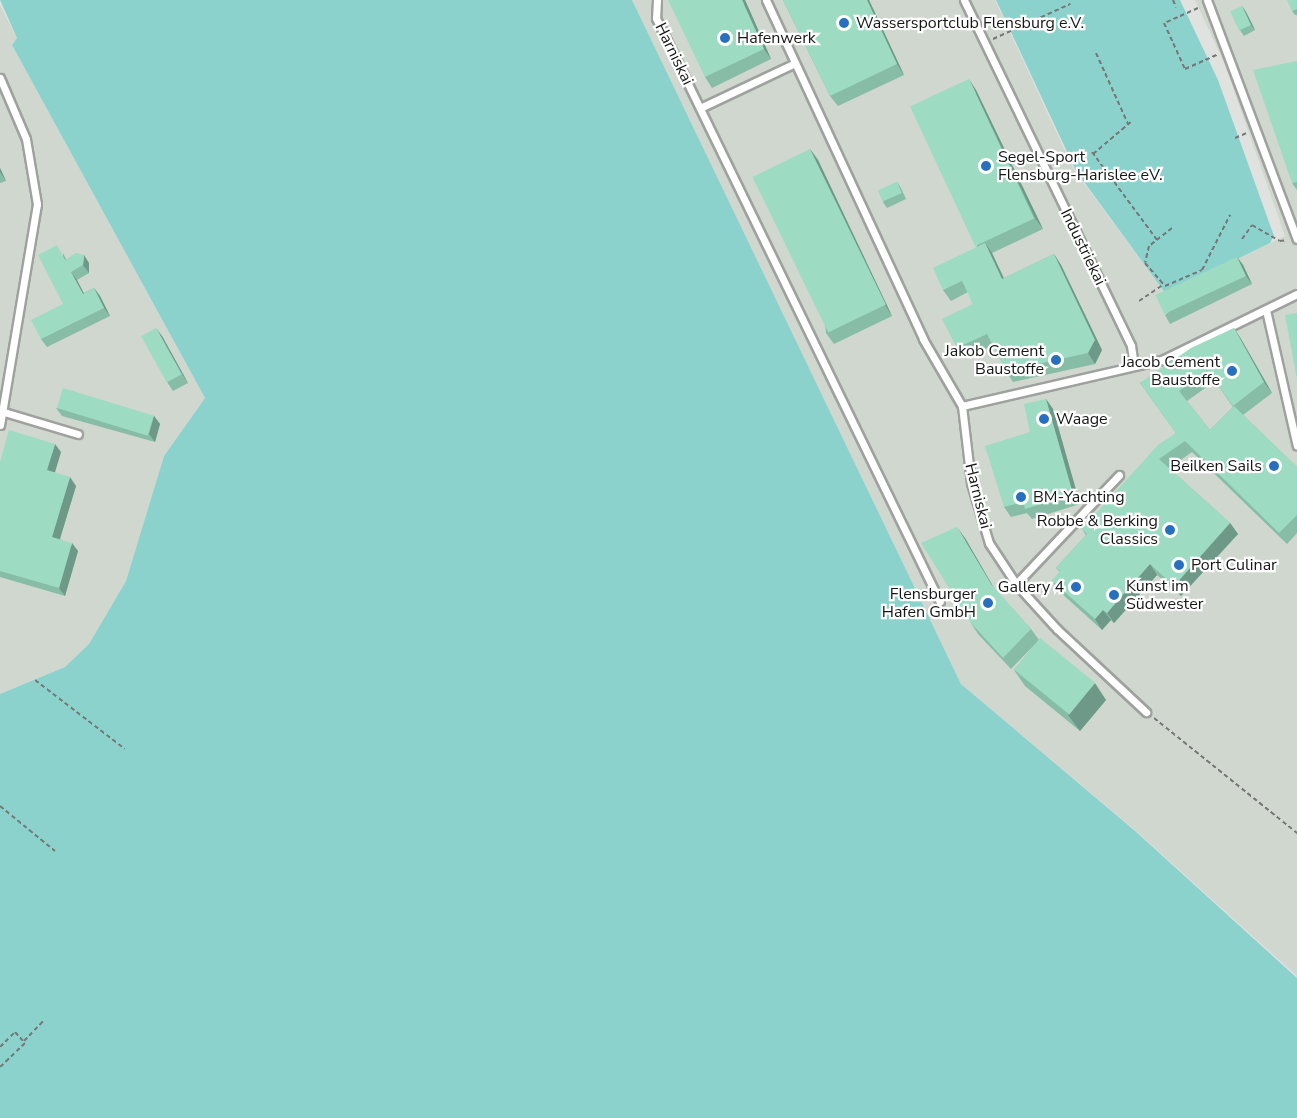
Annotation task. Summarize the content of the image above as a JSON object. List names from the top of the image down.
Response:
{
  "streets": {
    "lane": ["Harniskai", "Industriekai"]
  },
  "places": [
    "Wassersportclub Flensburg e.V.",
    "Hafenwerk",
    "Segel-Sport Flensburg-Harislee eV.",
    "Jakob Cement Baustoffe",
    "Jacob Cement Baustoffe",
    "Waage",
    "Beilken Sails",
    "BM-Yachting",
    "Robbe & Berking Classics",
    "Port Culinar",
    "Gallery 4",
    "Kunst im Südwester",
    "Flensburger Hafen GmbH"
  ]
}
